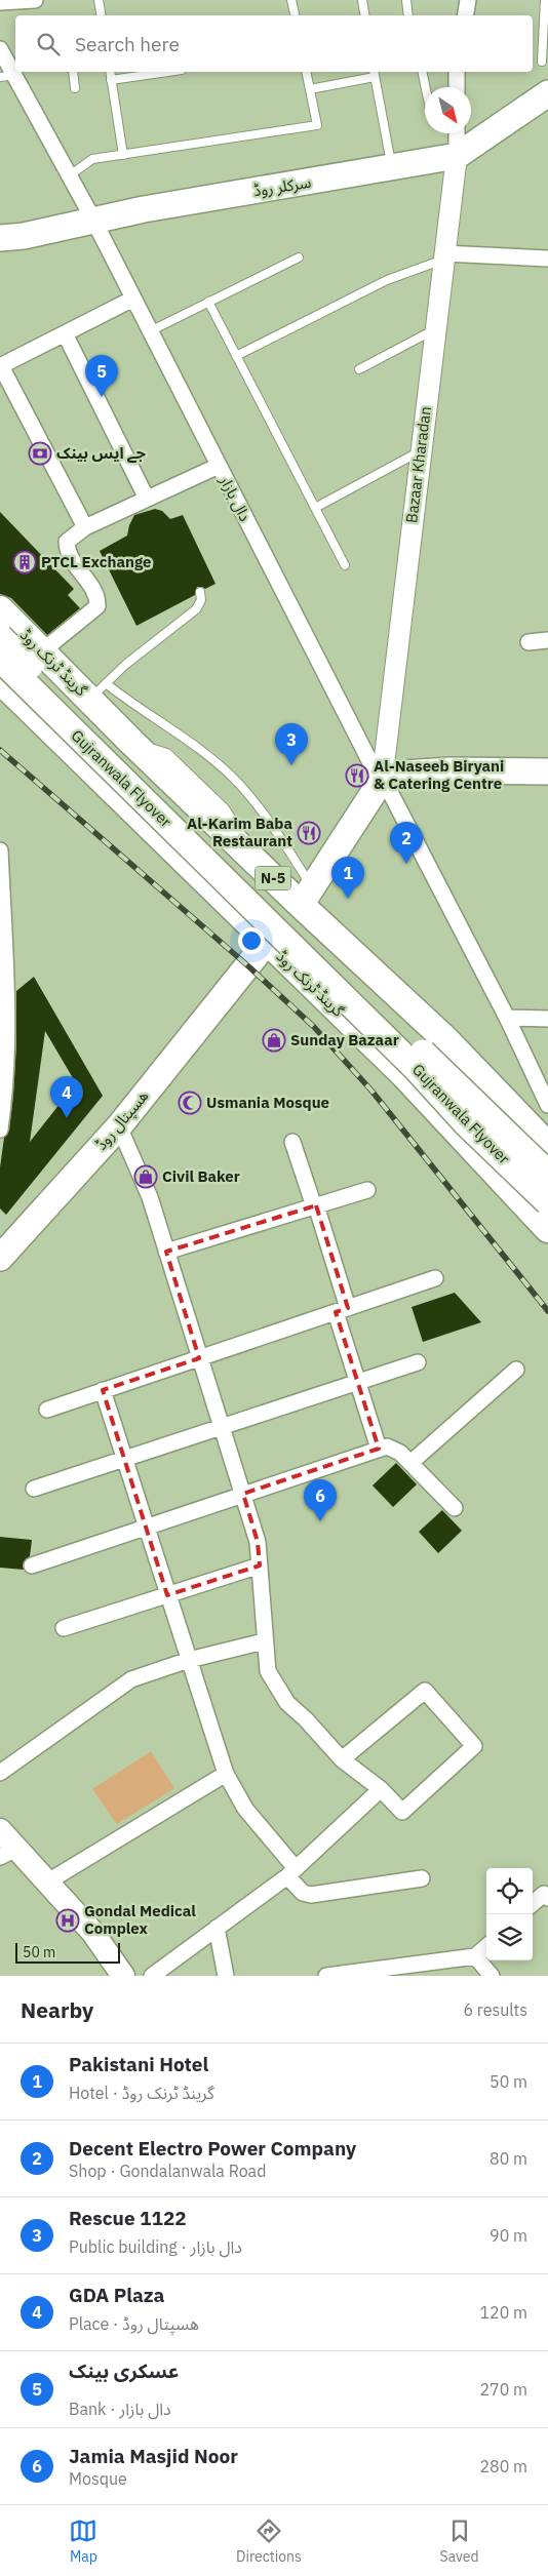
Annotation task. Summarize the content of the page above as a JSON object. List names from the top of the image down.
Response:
{
  "streets": {
    "highway": ["گرینڈ ٹرنک روڈ", "N-5"],
    "main road": ["سرکلر روڈ", "Gujranwala Flyover", "ھسپتال روڈ"],
    "street": ["Bazaar Kharadan", "دال بازار"]
  },
  "crossings": [
    ["سرکلر روڈ", "Bazaar Kharadan"],
    ["سرکلر روڈ", "دال بازار"],
    ["Bazaar Kharadan", "دال بازار"],
    ["گرینڈ ٹرنک روڈ", "ھسپتال روڈ"]
  ],
  "places": {
    "bank": ["جے ایس بینک"],
    "building": ["PTCL Exchange"],
    "restaurant": ["Al-Naseeb Biryani & Catering Centre", "Al-Karim Baba Restaurant"],
    "shop": ["Sunday Bazaar", "Civil Baker"],
    "mosque": ["Usmania Mosque"],
    "hospital": ["Gondal Medical Complex"]
  },
  "scale_bar": "50 m",
  "north": "bottom right",
  "page": {
    "search": "Search here",
    "pins": [
      "5",
      "3",
      "2",
      "1",
      "4",
      "6"
    ],
    "scale": "50 m",
    "heading": ["Nearby", "6 results"],
    "list": [
      {
        "mark": "1",
        "name": "Pakistani Hotel",
        "note": "Hotel · گرینڈ ٹرنک روڈ",
        "value": "50 m"
      },
      {
        "mark": "2",
        "name": "Decent Electro Power Company",
        "note": "Shop · Gondalanwala Road",
        "value": "80 m"
      },
      {
        "mark": "3",
        "name": "Rescue 1122",
        "note": "Public building · دال بازار",
        "value": "90 m"
      },
      {
        "mark": "4",
        "name": "GDA Plaza",
        "note": "Place · ھسپتال روڈ",
        "value": "120 m"
      },
      {
        "mark": "5",
        "name": "عسکری بینک",
        "note": "Bank · دال بازار",
        "value": "270 m"
      },
      {
        "mark": "6",
        "name": "Jamia Masjid Noor",
        "note": "Mosque",
        "value": "280 m"
      }
    ],
    "nav": ["Map", "Directions", "Saved"]
  }
}
